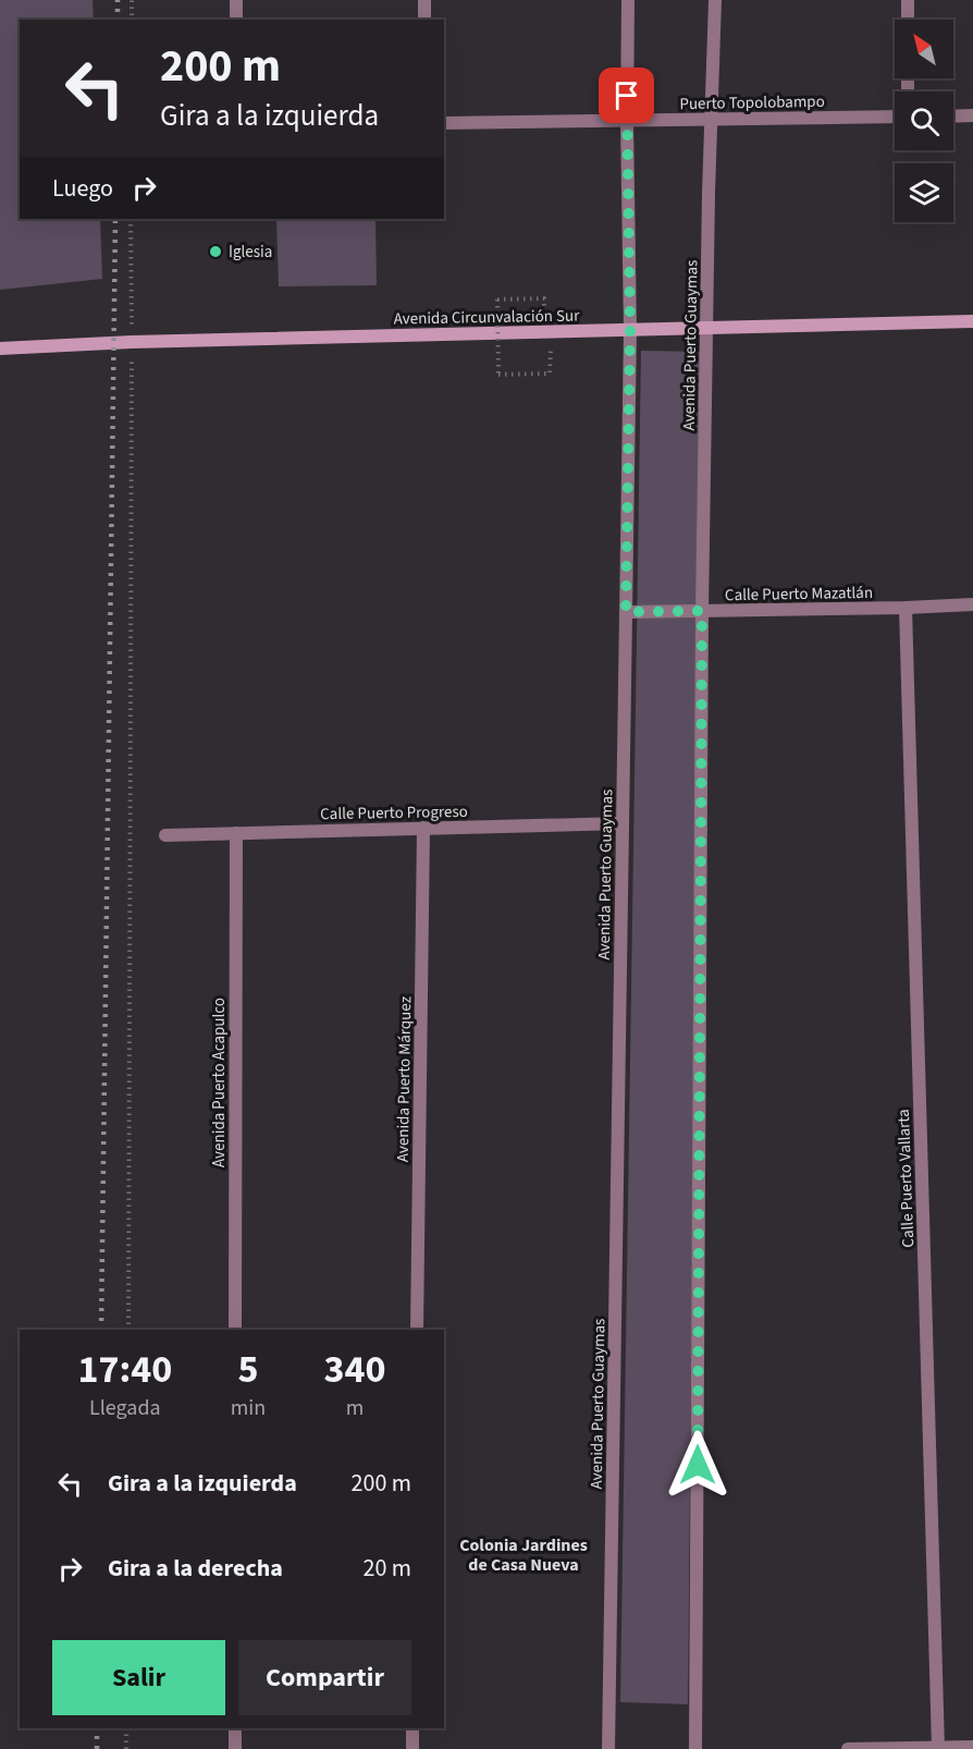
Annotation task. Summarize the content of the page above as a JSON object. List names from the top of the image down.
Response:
{
  "streets": {
    "street": [
      "Puerto Topolobampo",
      "Avenida Circunvalación Sur",
      "Avenida Puerto Guaymas",
      "Calle Puerto Mazatlán",
      "Calle Puerto Progreso",
      "Avenida Puerto Márquez",
      "Avenida Puerto Acapulco",
      "Calle Puerto Vallarta"
    ]
  },
  "crossings": [
    ["Puerto Topolobampo", "Avenida Puerto Guaymas"],
    ["Avenida Circunvalación Sur", "Avenida Puerto Guaymas"],
    ["Avenida Puerto Guaymas", "Calle Puerto Mazatlán"],
    ["Avenida Puerto Guaymas", "Calle Puerto Progreso"],
    ["Calle Puerto Mazatlán", "Calle Puerto Vallarta"],
    ["Calle Puerto Progreso", "Avenida Puerto Márquez"],
    ["Calle Puerto Progreso", "Avenida Puerto Acapulco"]
  ],
  "districts": ["Colonia Jardines de Casa Nueva"],
  "places": ["Iglesia"],
  "north": "top left",
  "page": {
    "turn": ["200 m", "Gira a la izquierda"],
    "then": "Luego",
    "eta": [
      "17:40",
      "Llegada",
      "5",
      "min",
      "340",
      "m"
    ],
    "list": [
      {
        "name": "Gira a la izquierda",
        "value": "200 m"
      },
      {
        "name": "Gira a la derecha",
        "value": "20 m"
      }
    ],
    "buttons": ["Salir", "Compartir"]
  }
}
